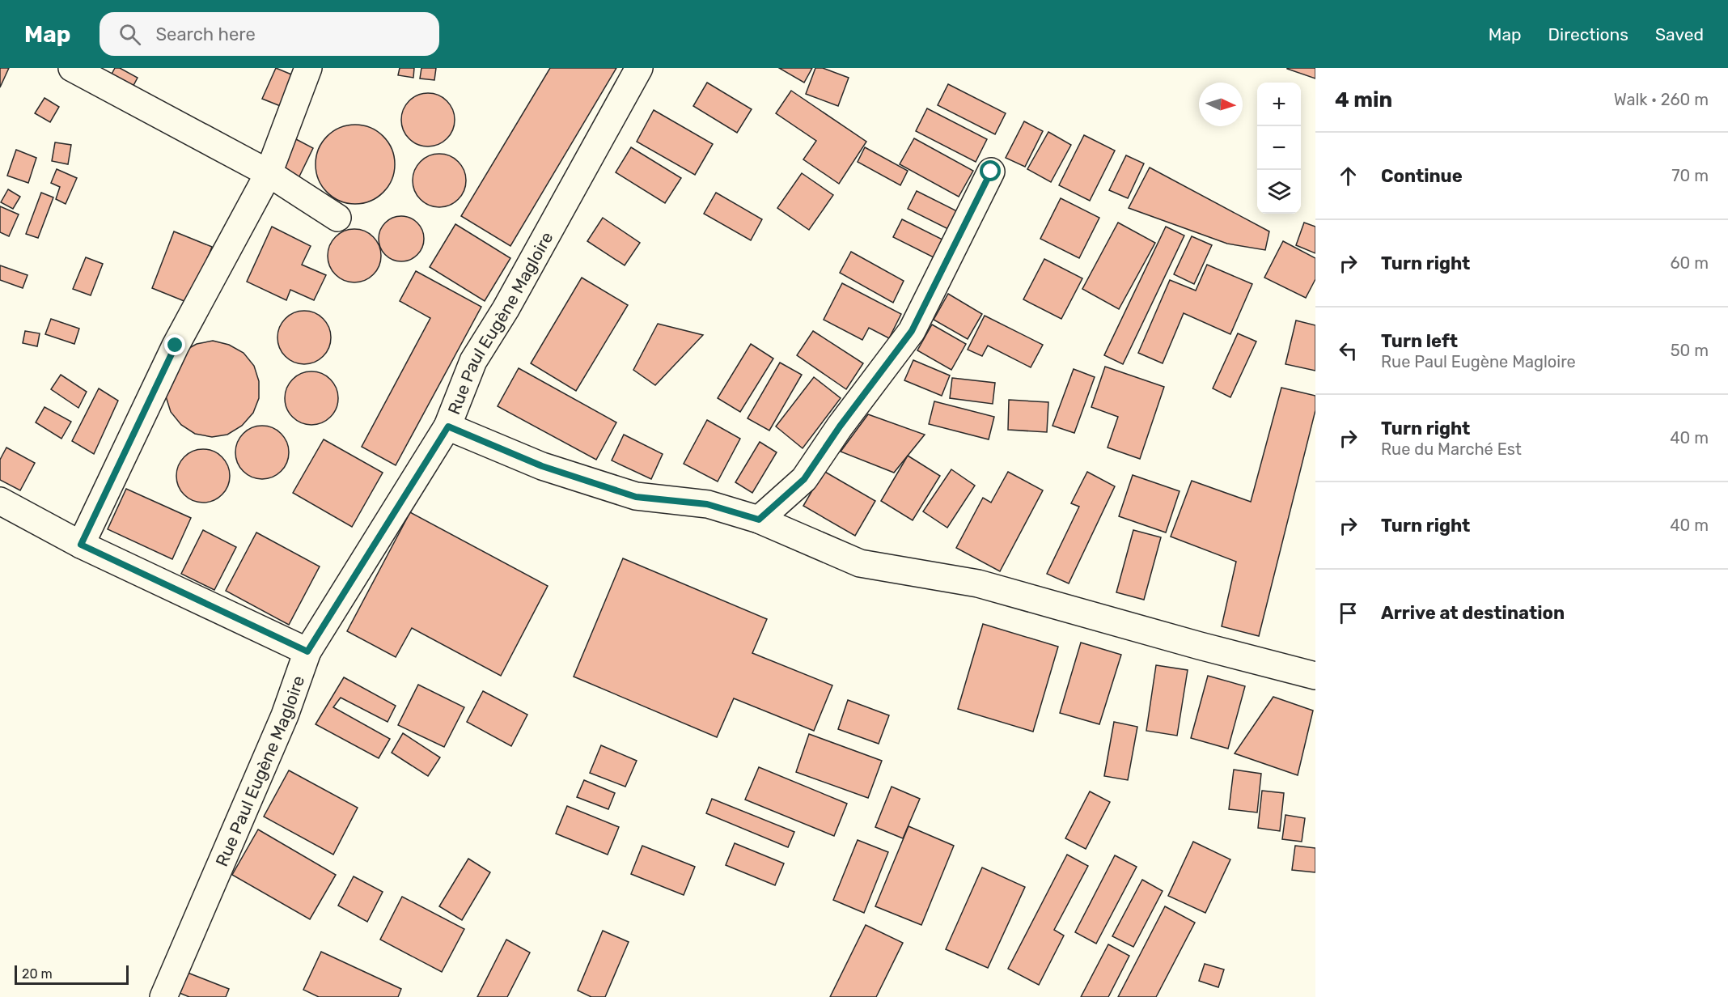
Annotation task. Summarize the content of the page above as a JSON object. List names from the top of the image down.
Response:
{
  "streets": {
    "street": ["Rue Paul Eugène Magloire"]
  },
  "scale_bar": "20 m",
  "north": "right",
  "page": {
    "header": "Map",
    "search": "Search here",
    "nav": ["Map", "Directions", "Saved"],
    "heading": ["4 min", "Walk · 260 m"],
    "map_buttons": ["+", "−"],
    "list": [
      ["Continue", "70 m"],
      ["Turn right", "60 m"],
      ["Turn left", "Rue Paul Eugène Magloire", "50 m"],
      ["Turn right", "Rue du Marché Est", "40 m"],
      ["Turn right", "40 m"],
      "Arrive at destination"
    ],
    "scale": "20 m"
  }
}
